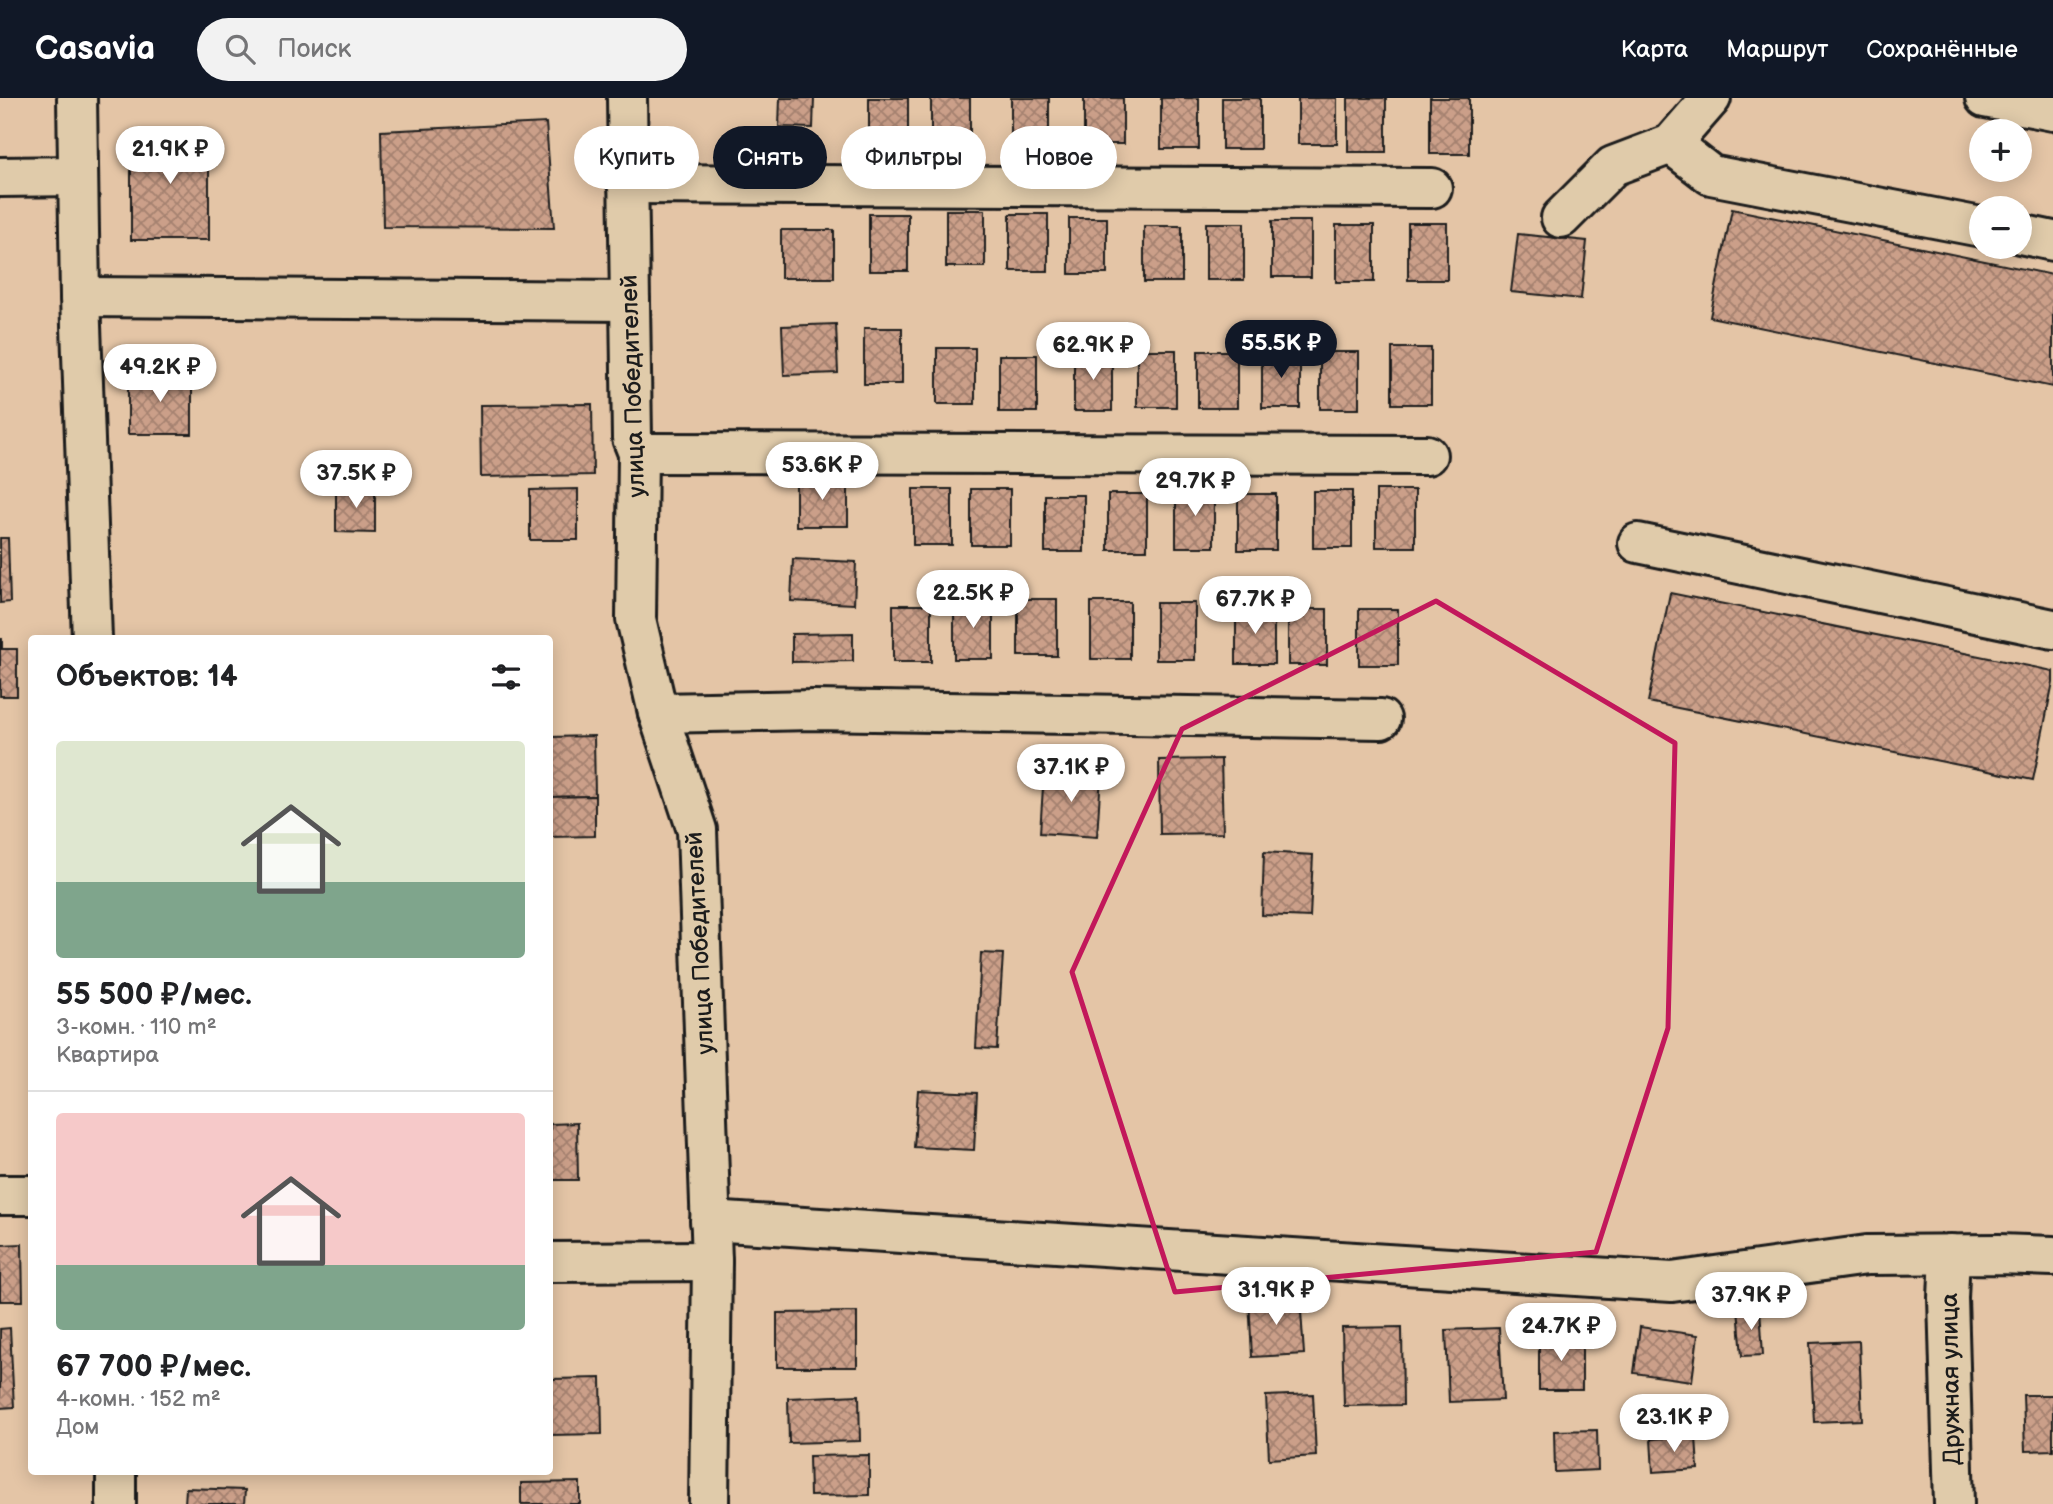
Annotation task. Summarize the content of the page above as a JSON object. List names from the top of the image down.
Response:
{
  "streets": {
    "street": ["улица Победителей", "Дружная улица"]
  },
  "page": {
    "header": "Casavia",
    "search": "Поиск",
    "nav": ["Карта", "Маршрут", "Сохранённые"],
    "map_buttons": ["+", "−"],
    "price": [
      "21.9K ₽",
      "55.5K ₽",
      "62.9K ₽",
      "49.2K ₽",
      "53.6K ₽",
      "37.5K ₽",
      "29.7K ₽",
      "22.5K ₽",
      "67.7K ₽",
      "37.1K ₽",
      "31.9K ₽",
      "37.9K ₽",
      "24.7K ₽",
      "23.1K ₽"
    ],
    "chip": [
      "Купить",
      "Снять",
      "Фильтры",
      "Новое"
    ],
    "heading": "Объектов: 14",
    "list": [
      {
        "name": "55 500 ₽/мес.",
        "note": "3-комн. · 110 m² · Квартира"
      },
      {
        "name": "67 700 ₽/мес.",
        "note": "4-комн. · 152 m² · Дом"
      }
    ]
  }
}
